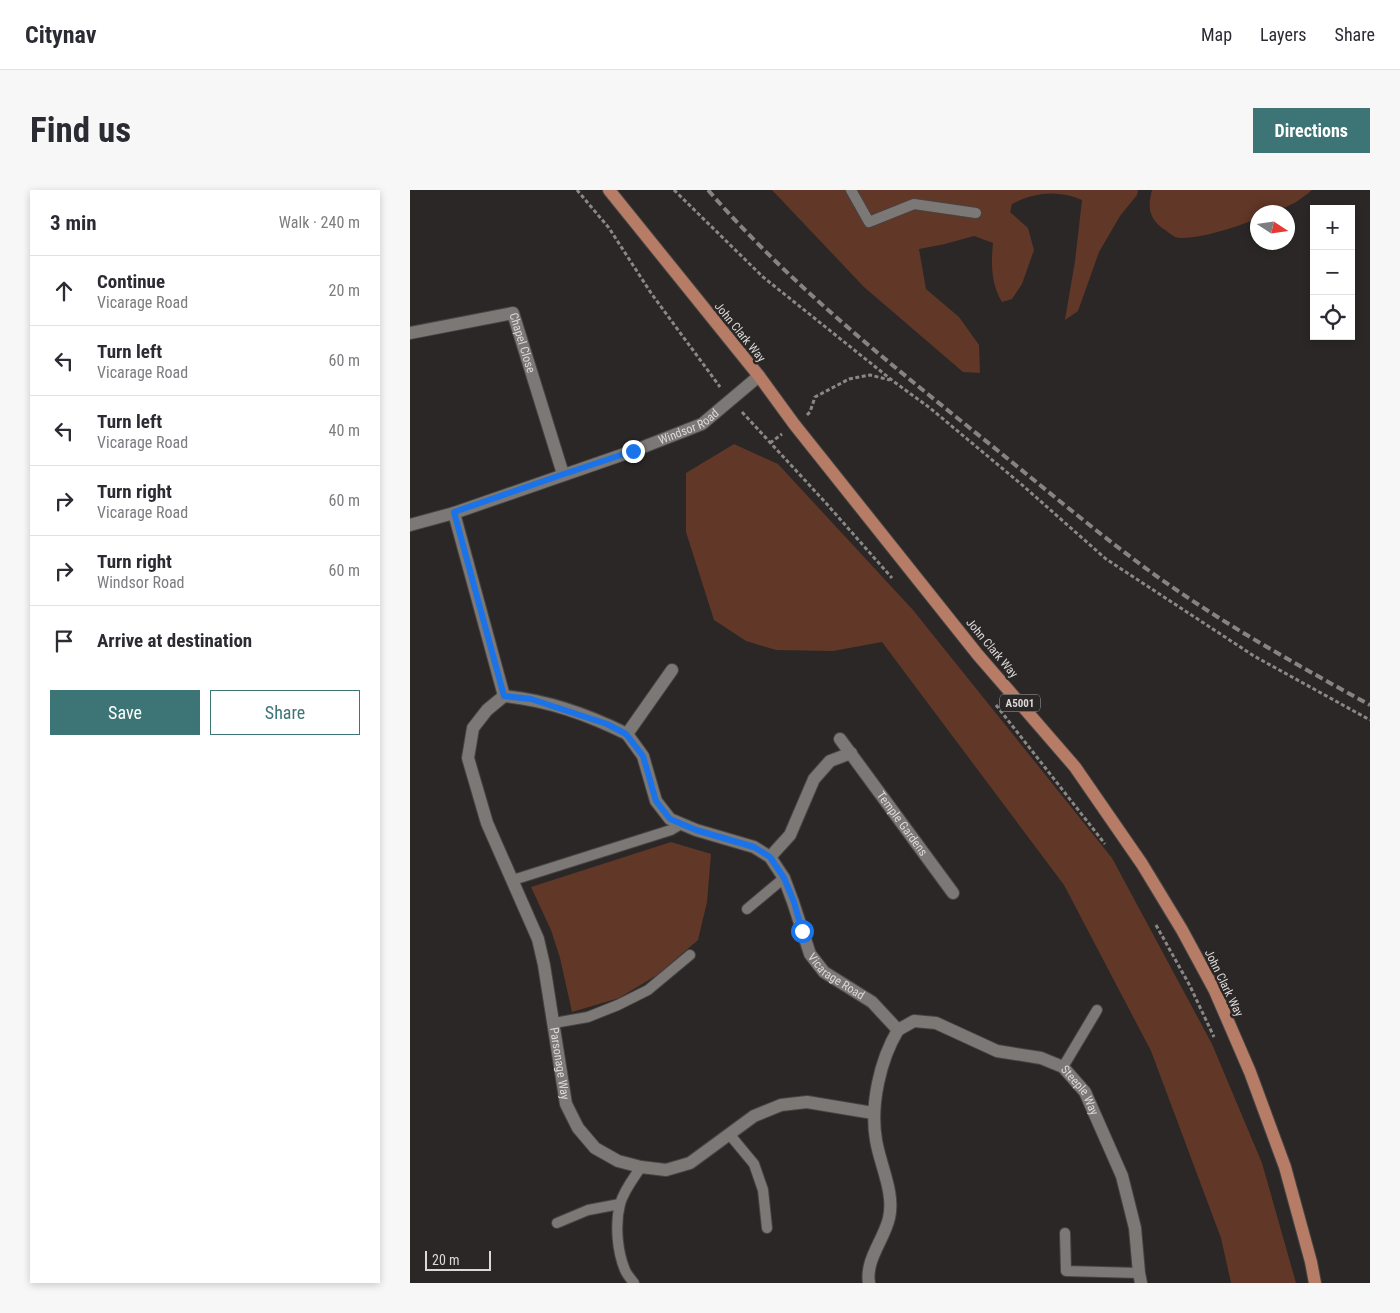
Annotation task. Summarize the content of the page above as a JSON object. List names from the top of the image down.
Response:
{
  "streets": {
    "main road": ["John Clark Way", "A5001"],
    "street": [
      "Chapel Close",
      "Windsor Road",
      "Temple Gardens",
      "Vicarage Road",
      "Parsonage Way",
      "Steeple Way"
    ]
  },
  "crossings": [
    ["John Clark Way", "Windsor Road"],
    ["Chapel Close", "Windsor Road"],
    ["Vicarage Road", "Parsonage Way"],
    ["Vicarage Road", "Steeple Way"]
  ],
  "scale_bar": "20 m",
  "north": "right",
  "page": {
    "header": "Citynav",
    "nav": ["Map", "Layers", "Share"],
    "buttons": [
      "Directions",
      ["Save", "Share"]
    ],
    "title": "Find us",
    "heading": ["3 min", "Walk · 240 m"],
    "map_buttons": ["+", "−"],
    "list": [
      ["Continue", "Vicarage Road", "20 m"],
      ["Turn left", "Vicarage Road", "60 m"],
      ["Turn left", "Vicarage Road", "40 m"],
      ["Turn right", "Vicarage Road", "60 m"],
      ["Turn right", "Windsor Road", "60 m"],
      "Arrive at destination"
    ],
    "scale": "20 m"
  }
}
